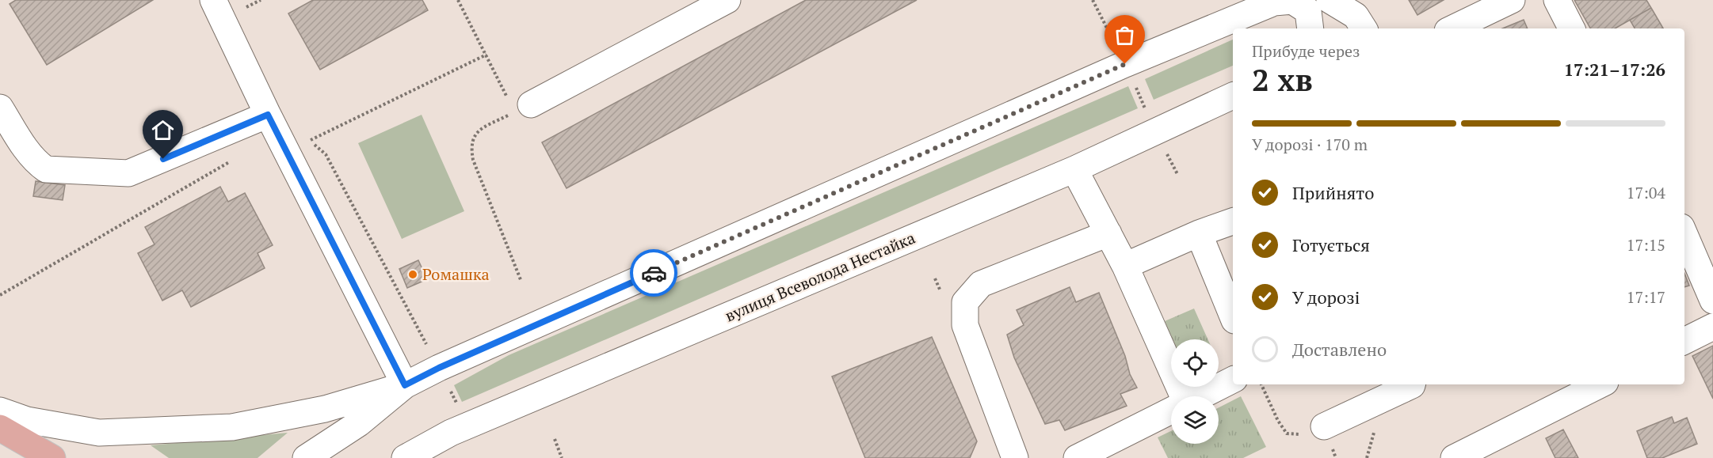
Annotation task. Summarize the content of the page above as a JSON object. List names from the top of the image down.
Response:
{
  "streets": {
    "street": ["вулиця Всеволода Нестайка"]
  },
  "places": ["Ромашка"],
  "page": {
    "heading": ["2 хв", "Прибуде через", "17:21–17:26"],
    "bar": "У дорозі · 170 m",
    "list": [
      ["Прийнято", "17:04"],
      ["Готується", "17:15"],
      ["У дорозі", "17:17"],
      "Доставлено"
    ]
  }
}
